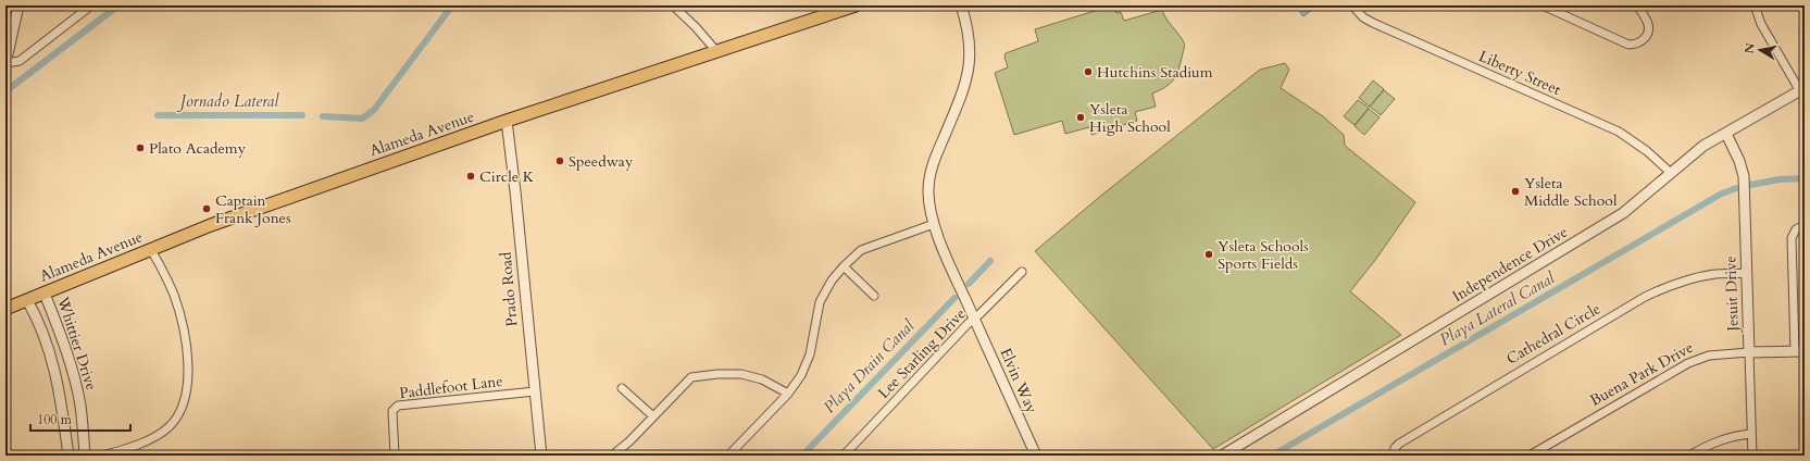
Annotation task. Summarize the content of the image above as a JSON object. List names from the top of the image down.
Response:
{
  "streets": {
    "main road": ["Alameda Avenue"],
    "street": [
      "Liberty Street",
      "Independence Drive",
      "Prado Road",
      "Jesuit Drive",
      "Cathedral Circle",
      "Whittier Drive",
      "Lee Starling Drive",
      "Buena Park Drive",
      "Elvin Way",
      "Paddlefoot Lane"
    ]
  },
  "crossings": [
    ["Liberty Street", "Independence Drive"],
    ["Alameda Avenue", "Prado Road"],
    ["Alameda Avenue", "Whittier Drive"],
    ["Independence Drive", "Jesuit Drive"],
    ["Prado Road", "Paddlefoot Lane"],
    ["Jesuit Drive", "Cathedral Circle"],
    ["Jesuit Drive", "Buena Park Drive"],
    ["Lee Starling Drive", "Elvin Way"]
  ],
  "water": ["Jornado Lateral", "Playa Lateral Canal", "Playa Drain Canal"],
  "places": [
    "Hutchins Stadium",
    "Ysleta High School",
    "Plato Academy",
    "Speedway",
    "Circle K",
    "Ysleta Middle School",
    "Captain Frank Jones",
    "Ysleta Schools Sports Fields"
  ],
  "scale_bar": "100 m",
  "north": "left"
}
